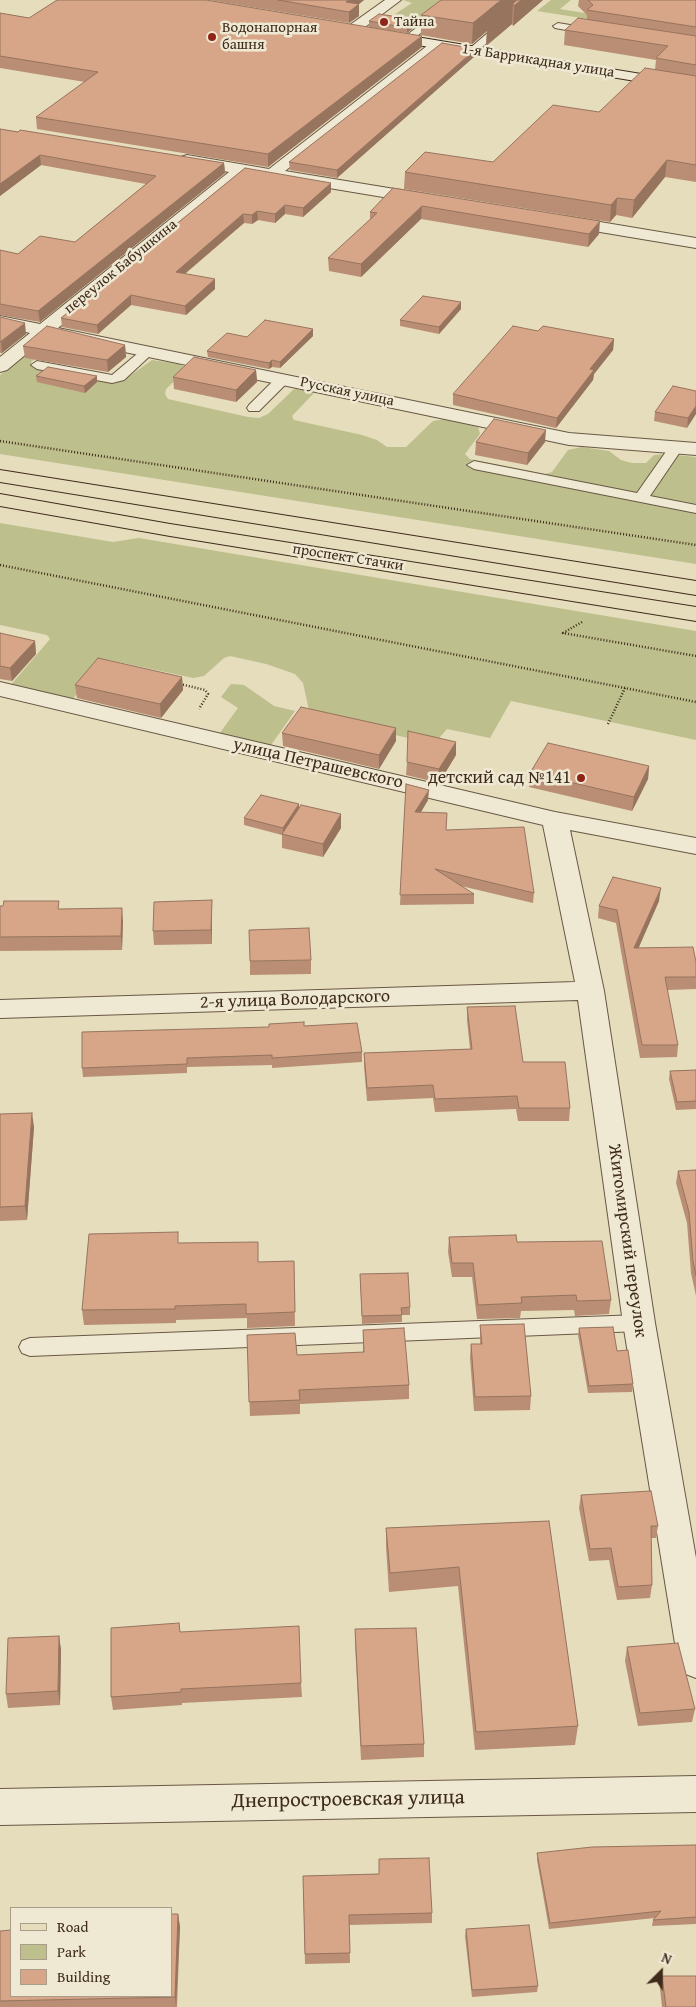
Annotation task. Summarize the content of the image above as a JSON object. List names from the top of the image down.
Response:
{
  "streets": {
    "main road": ["проспект Стачки"],
    "street": [
      "1-я Баррикадная улица",
      "переулок Бабушкина",
      "Русская улица",
      "улица Петрашевского",
      "2-я улица Володарского",
      "Житомирский переулок",
      "Днепростроевская улица"
    ]
  },
  "crossings": [
    ["переулок Бабушкина", "Русская улица"],
    ["улица Петрашевского", "Житомирский переулок"],
    ["2-я улица Володарского", "Житомирский переулок"]
  ],
  "places": ["Тайна", "Водонапорная башня", "детский сад №141"],
  "legend": ["Road", "Park", "Building"],
  "north": "top right"
}
